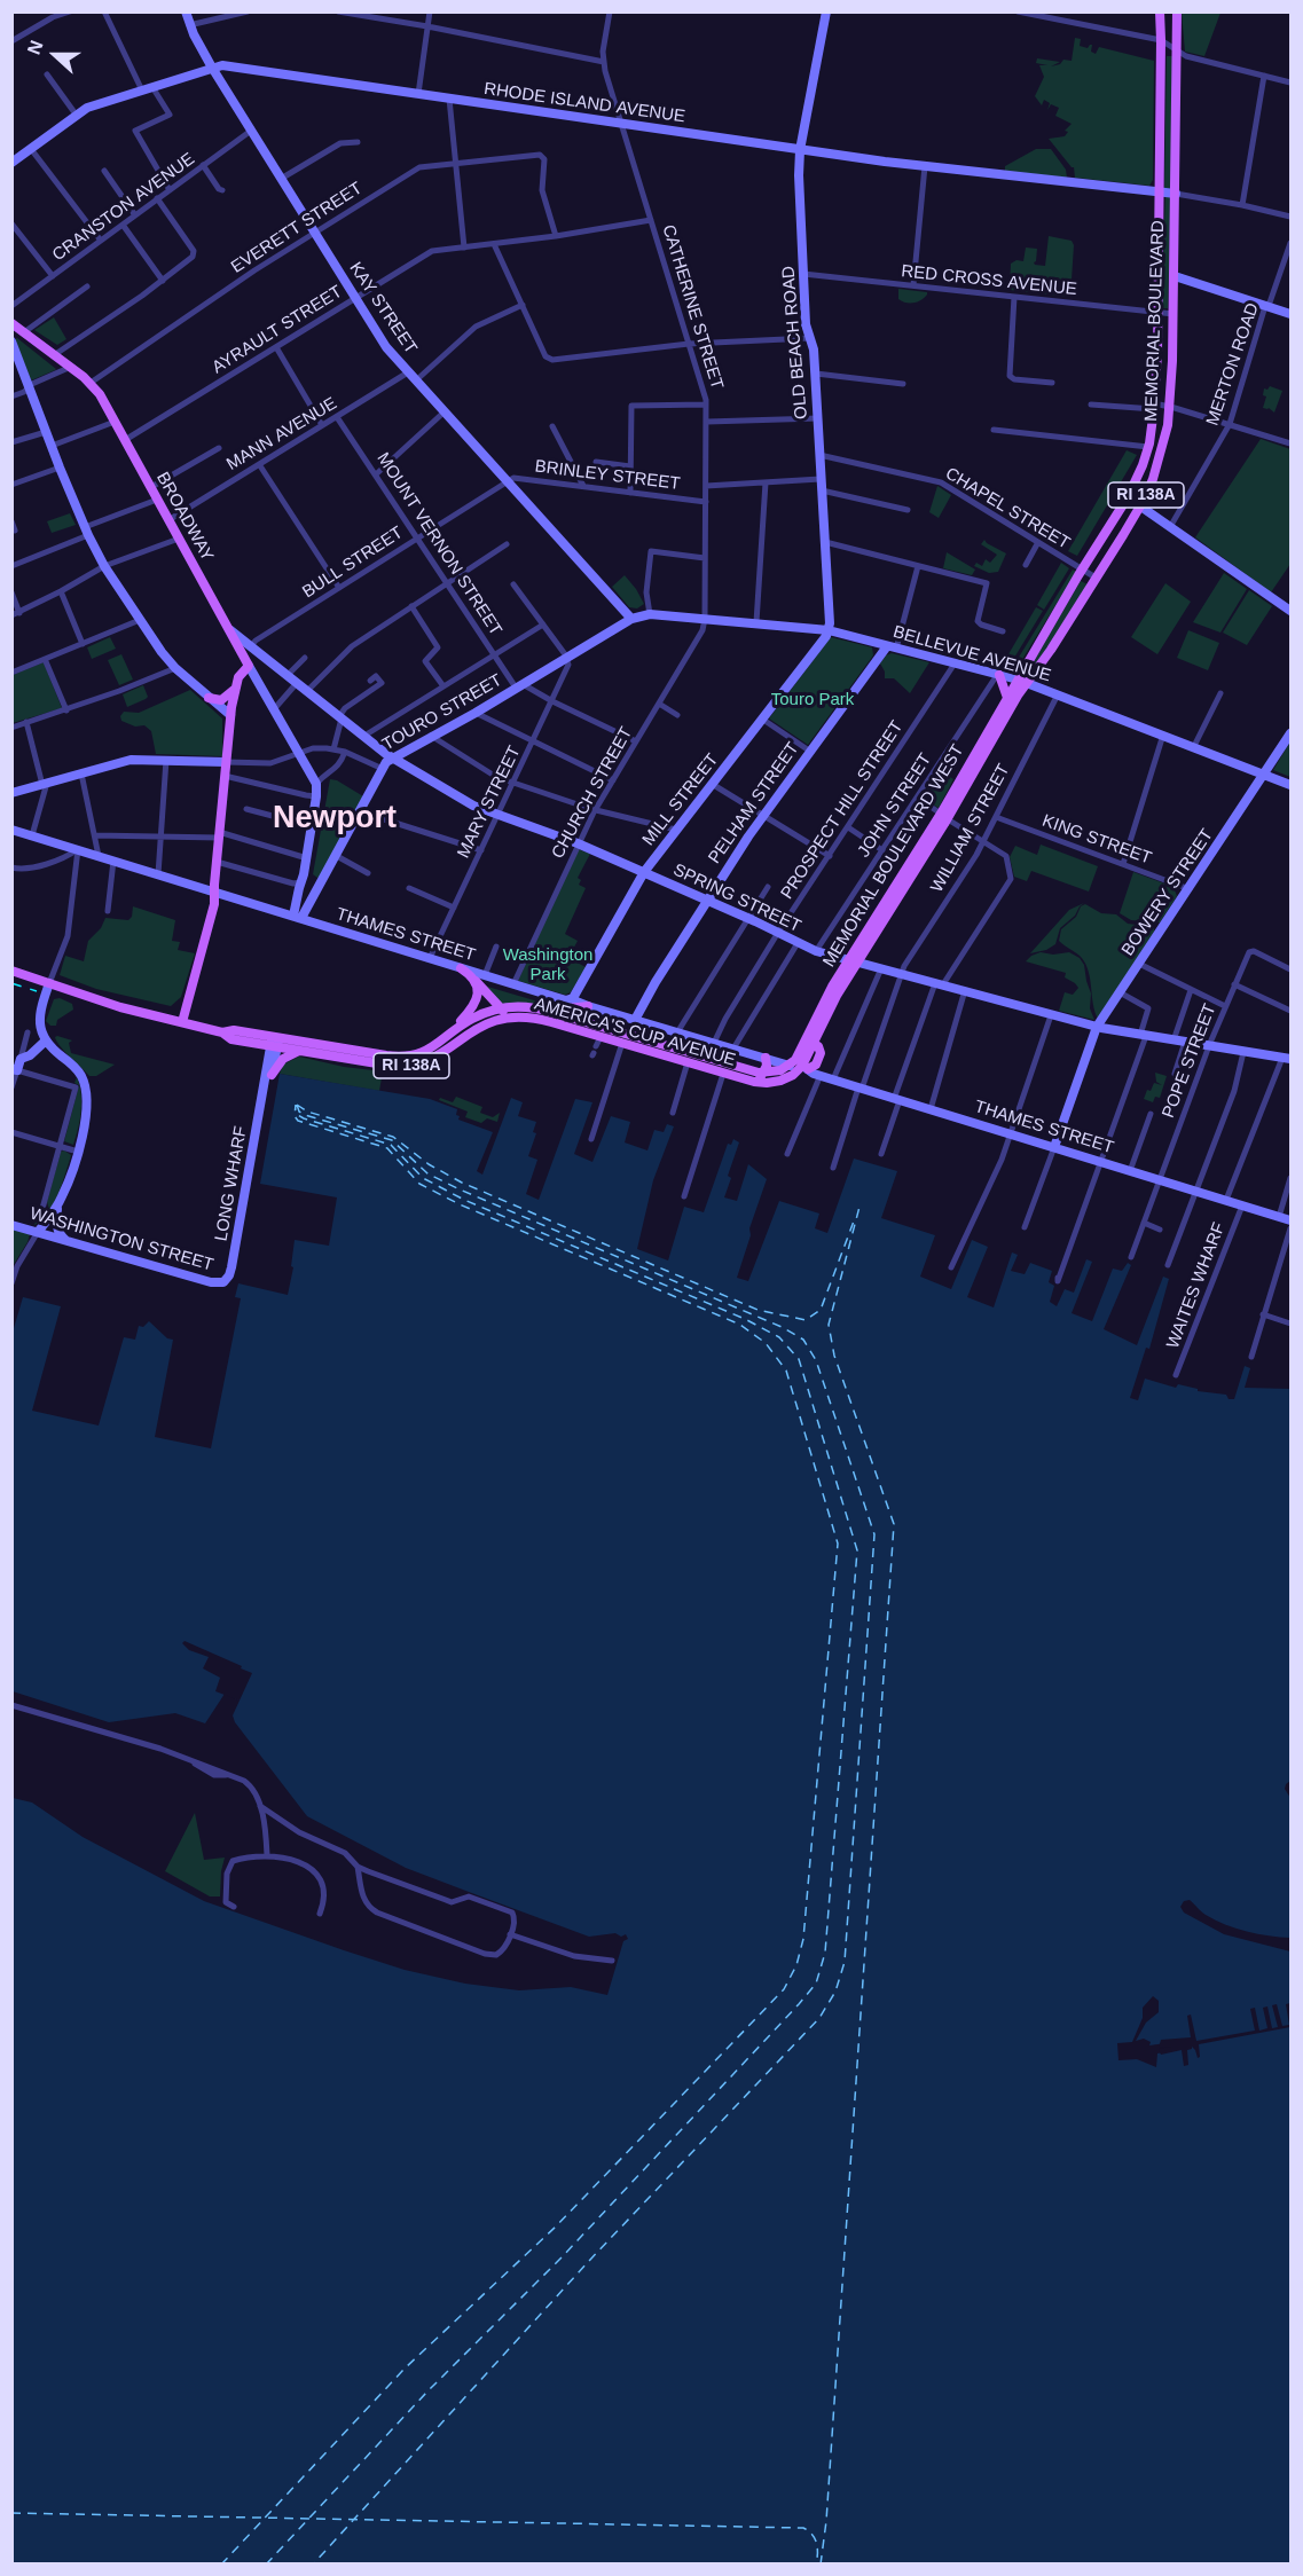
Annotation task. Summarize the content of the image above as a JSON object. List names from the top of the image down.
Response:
{
  "streets": {
    "main road": [
      "MEMORIAL BOULEVARD",
      "RI 138A",
      "BROADWAY",
      "MEMORIAL BOULEVARD WEST",
      "AMERICA'S CUP AVENUE"
    ],
    "street": [
      "RHODE ISLAND AVENUE",
      "CRANSTON AVENUE",
      "EVERETT STREET",
      "RED CROSS AVENUE",
      "CATHERINE STREET",
      "KAY STREET",
      "AYRAULT STREET",
      "OLD BEACH ROAD",
      "MERTON ROAD",
      "MANN AVENUE",
      "BRINLEY STREET",
      "CHAPEL STREET",
      "MOUNT VERNON STREET",
      "BULL STREET",
      "BELLEVUE AVENUE",
      "TOURO STREET",
      "CHURCH STREET",
      "MILL STREET",
      "MARY STREET",
      "PELHAM STREET",
      "JOHN STREET",
      "PROSPECT HILL STREET",
      "WILLIAM STREET",
      "KING STREET",
      "BOWERY STREET",
      "SPRING STREET",
      "THAMES STREET",
      "POPE STREET",
      "LONG WHARF",
      "WASHINGTON STREET",
      "WAITES WHARF"
    ]
  },
  "crossings": [
    ["RHODE ISLAND AVENUE", "CATHERINE STREET"],
    ["RHODE ISLAND AVENUE", "KAY STREET"],
    ["RHODE ISLAND AVENUE", "MEMORIAL BOULEVARD"],
    ["RHODE ISLAND AVENUE", "OLD BEACH ROAD"],
    ["CRANSTON AVENUE", "KAY STREET"],
    ["EVERETT STREET", "KAY STREET"],
    ["EVERETT STREET", "AYRAULT STREET"],
    ["EVERETT STREET", "BROADWAY"],
    ["RED CROSS AVENUE", "MEMORIAL BOULEVARD"],
    ["RED CROSS AVENUE", "OLD BEACH ROAD"],
    ["CATHERINE STREET", "AYRAULT STREET"],
    ["CATHERINE STREET", "BRINLEY STREET"],
    ["CATHERINE STREET", "BELLEVUE AVENUE"],
    ["CATHERINE STREET", "CHURCH STREET"],
    ["KAY STREET", "AYRAULT STREET"],
    ["KAY STREET", "MANN AVENUE"],
    ["KAY STREET", "BRINLEY STREET"],
    ["KAY STREET", "BULL STREET"],
    ["KAY STREET", "BELLEVUE AVENUE"],
    ["KAY STREET", "TOURO STREET"],
    ["MEMORIAL BOULEVARD", "CHAPEL STREET"],
    ["MEMORIAL BOULEVARD", "BELLEVUE AVENUE"],
    ["MEMORIAL BOULEVARD", "MEMORIAL BOULEVARD WEST"],
    ["AYRAULT STREET", "BROADWAY"],
    ["OLD BEACH ROAD", "CHAPEL STREET"],
    ["OLD BEACH ROAD", "BELLEVUE AVENUE"],
    ["OLD BEACH ROAD", "MILL STREET"],
    ["MANN AVENUE", "BROADWAY"],
    ["MANN AVENUE", "MOUNT VERNON STREET"],
    ["BRINLEY STREET", "BULL STREET"],
    ["RI 138A", "MEMORIAL BOULEVARD WEST"],
    ["RI 138A", "THAMES STREET"],
    ["RI 138A", "AMERICA'S CUP AVENUE"],
    ["BROADWAY", "SPRING STREET"],
    ["MOUNT VERNON STREET", "BULL STREET"],
    ["MOUNT VERNON STREET", "TOURO STREET"],
    ["BULL STREET", "SPRING STREET"],
    ["BELLEVUE AVENUE", "TOURO STREET"],
    ["BELLEVUE AVENUE", "CHURCH STREET"],
    ["BELLEVUE AVENUE", "MILL STREET"],
    ["BELLEVUE AVENUE", "PELHAM STREET"],
    ["BELLEVUE AVENUE", "JOHN STREET"],
    ["BELLEVUE AVENUE", "PROSPECT HILL STREET"],
    ["BELLEVUE AVENUE", "WILLIAM STREET"],
    ["BELLEVUE AVENUE", "MEMORIAL BOULEVARD WEST"],
    ["BELLEVUE AVENUE", "BOWERY STREET"],
    ["TOURO STREET", "MARY STREET"],
    ["TOURO STREET", "SPRING STREET"],
    ["TOURO STREET", "THAMES STREET"],
    ["CHURCH STREET", "SPRING STREET"],
    ["CHURCH STREET", "THAMES STREET"],
    ["MILL STREET", "SPRING STREET"],
    ["MILL STREET", "THAMES STREET"],
    ["MARY STREET", "SPRING STREET"],
    ["MARY STREET", "THAMES STREET"],
    ["PELHAM STREET", "SPRING STREET"],
    ["PELHAM STREET", "THAMES STREET"],
    ["JOHN STREET", "SPRING STREET"],
    ["PROSPECT HILL STREET", "SPRING STREET"],
    ["PROSPECT HILL STREET", "THAMES STREET"],
    ["WILLIAM STREET", "KING STREET"],
    ["WILLIAM STREET", "SPRING STREET"],
    ["WILLIAM STREET", "THAMES STREET"],
    ["KING STREET", "BOWERY STREET"],
    ["MEMORIAL BOULEVARD WEST", "SPRING STREET"],
    ["MEMORIAL BOULEVARD WEST", "THAMES STREET"],
    ["MEMORIAL BOULEVARD WEST", "AMERICA'S CUP AVENUE"],
    ["BOWERY STREET", "SPRING STREET"],
    ["BOWERY STREET", "THAMES STREET"],
    ["SPRING STREET", "POPE STREET"],
    ["THAMES STREET", "AMERICA'S CUP AVENUE"],
    ["THAMES STREET", "POPE STREET"],
    ["THAMES STREET", "WAITES WHARF"],
    ["AMERICA'S CUP AVENUE", "LONG WHARF"],
    ["LONG WHARF", "WASHINGTON STREET"]
  ],
  "districts": ["Newport"],
  "parks": ["Touro Park", "Washington Park"],
  "north": "left"
}
